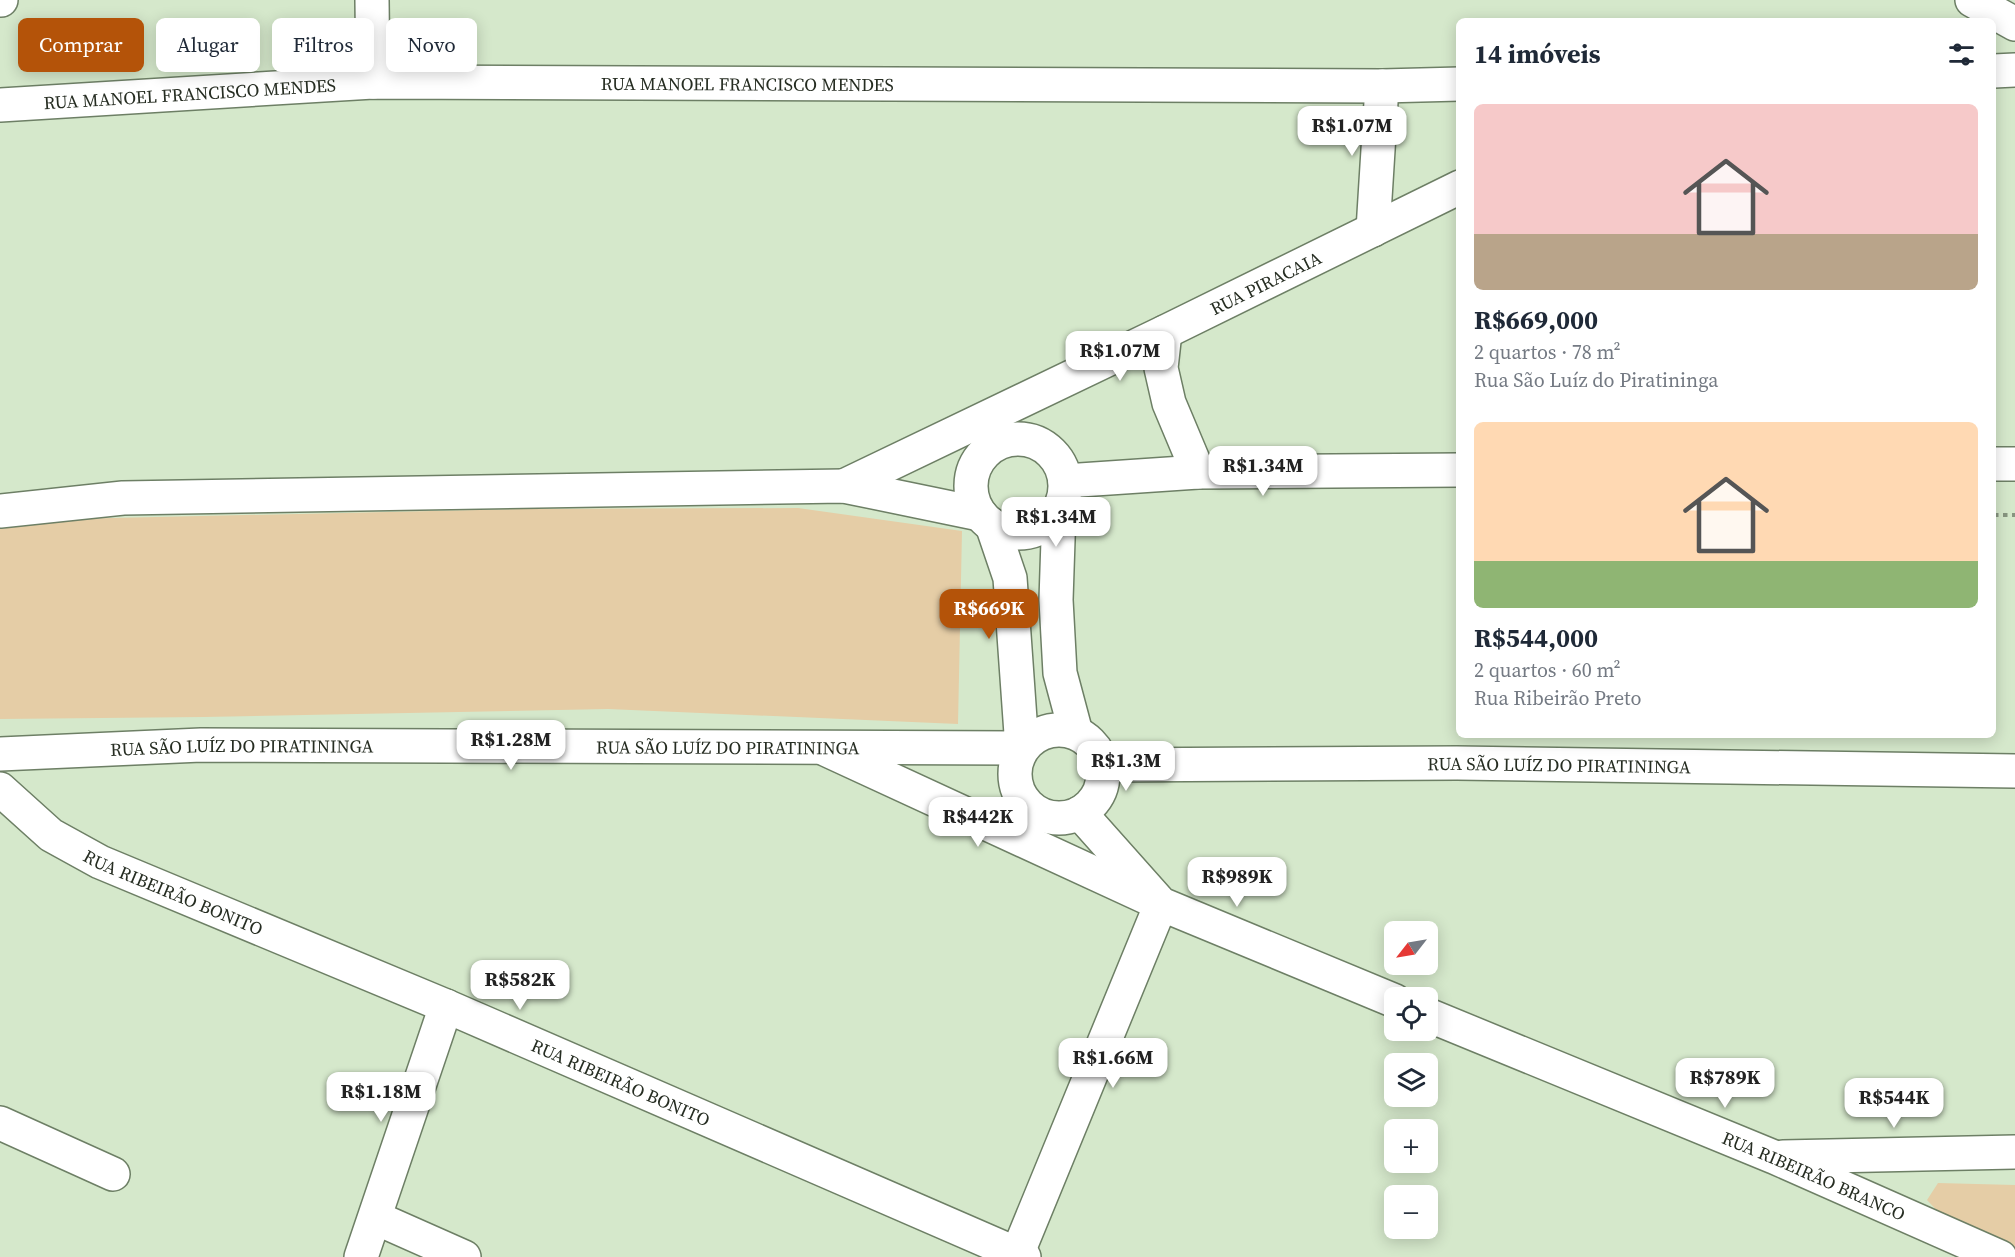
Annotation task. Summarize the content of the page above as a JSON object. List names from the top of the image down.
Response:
{
  "streets": {
    "street": [
      "RUA MANOEL FRANCISCO MENDES",
      "RUA PIRACAIA",
      "RUA SÃO LUÍZ DO PIRATININGA",
      "RUA RIBEIRÃO BONITO",
      "RUA RIBEIRÃO BRANCO"
    ]
  },
  "north": "bottom left",
  "page": {
    "chip": [
      "Comprar",
      "Alugar",
      "Filtros",
      "Novo"
    ],
    "heading": "14 imóveis",
    "list": [
      {
        "name": "R$669,000",
        "note": "2 quartos · 78 m² · Rua São Luíz do Piratininga"
      },
      {
        "name": "R$544,000",
        "note": "2 quartos · 60 m² · Rua Ribeirão Preto"
      }
    ],
    "price": [
      "R$1.07M",
      "R$1.07M",
      "R$1.34M",
      "R$1.34M",
      "R$669K",
      "R$1.28M",
      "R$1.3M",
      "R$442K",
      "R$989K",
      "R$582K",
      "R$1.66M",
      "R$789K",
      "R$1.18M",
      "R$544K"
    ],
    "map_buttons": ["+", "−"]
  }
}
